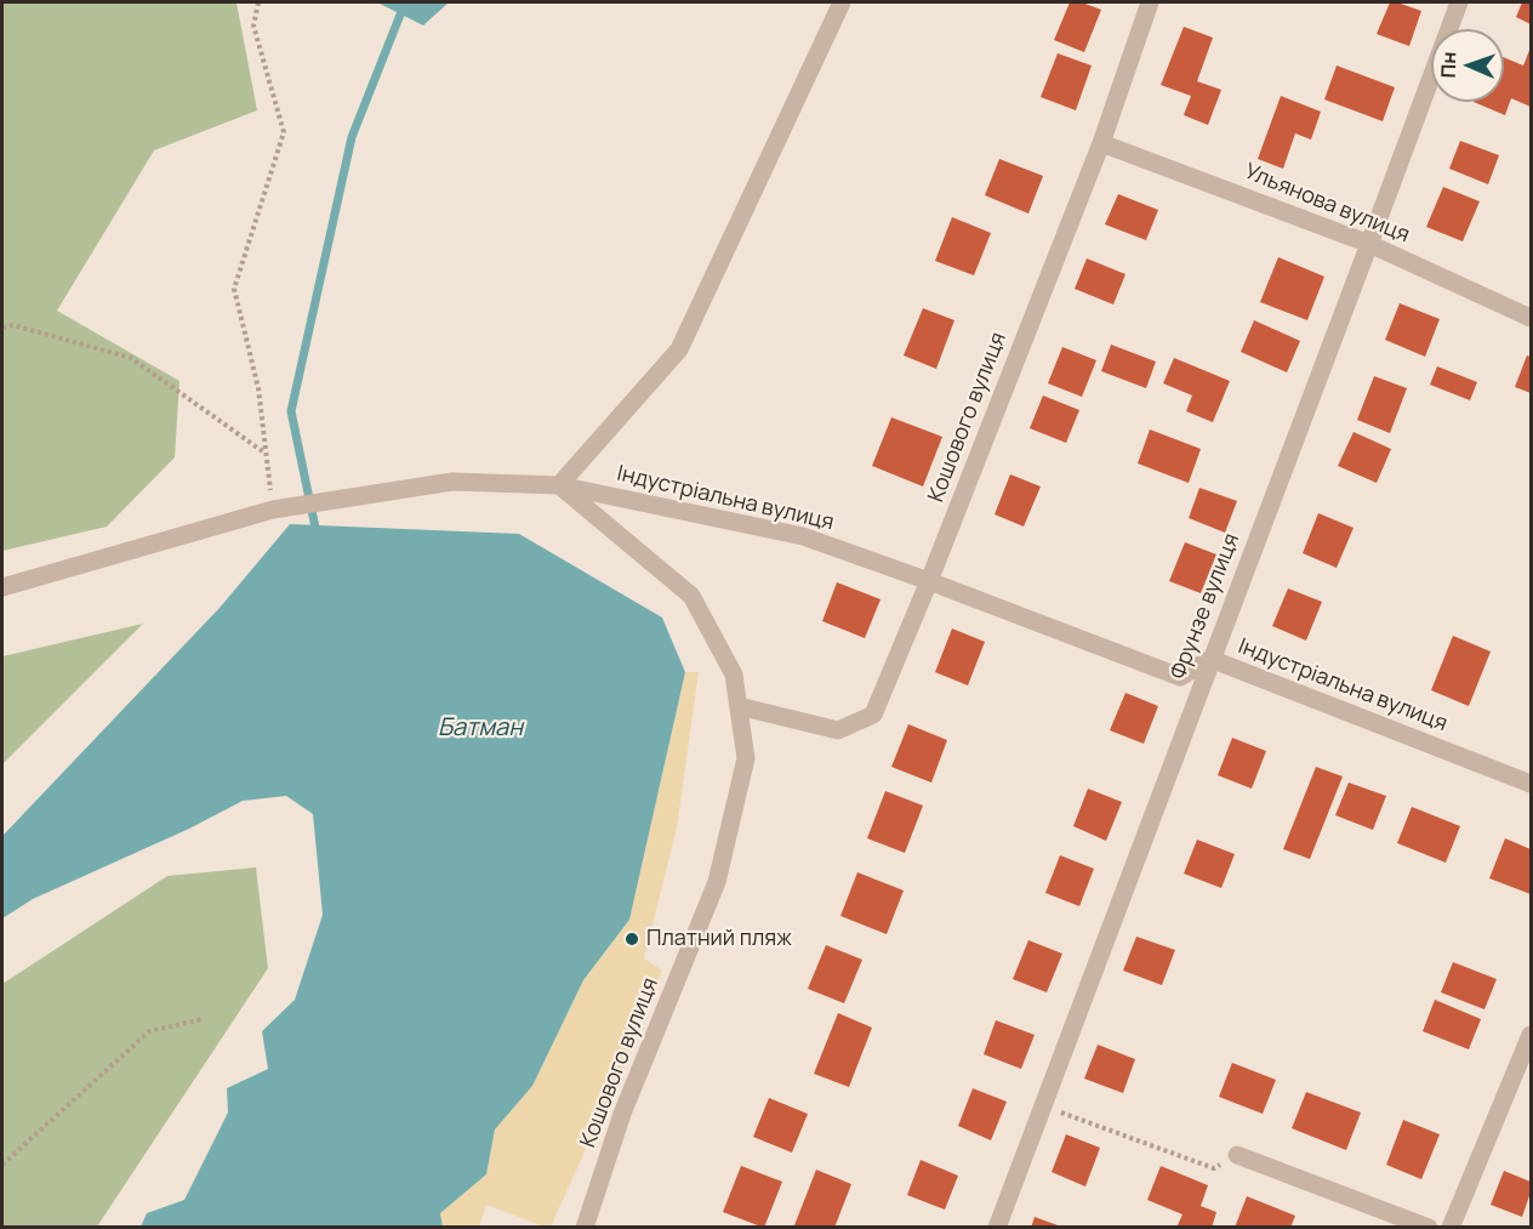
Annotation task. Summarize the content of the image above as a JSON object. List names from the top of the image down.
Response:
{
  "streets": {
    "street": [
      "Ульянова вулиця",
      "Кошового вулиця",
      "Індустріальна вулиця",
      "Фрунзе вулиця"
    ]
  },
  "crossings": [
    ["Ульянова вулиця", "Кошового вулиця"],
    ["Ульянова вулиця", "Фрунзе вулиця"],
    ["Кошового вулиця", "Індустріальна вулиця"],
    ["Індустріальна вулиця", "Фрунзе вулиця"]
  ],
  "water": ["Батман"],
  "places": ["Платний пляж"],
  "north": "left"
}
